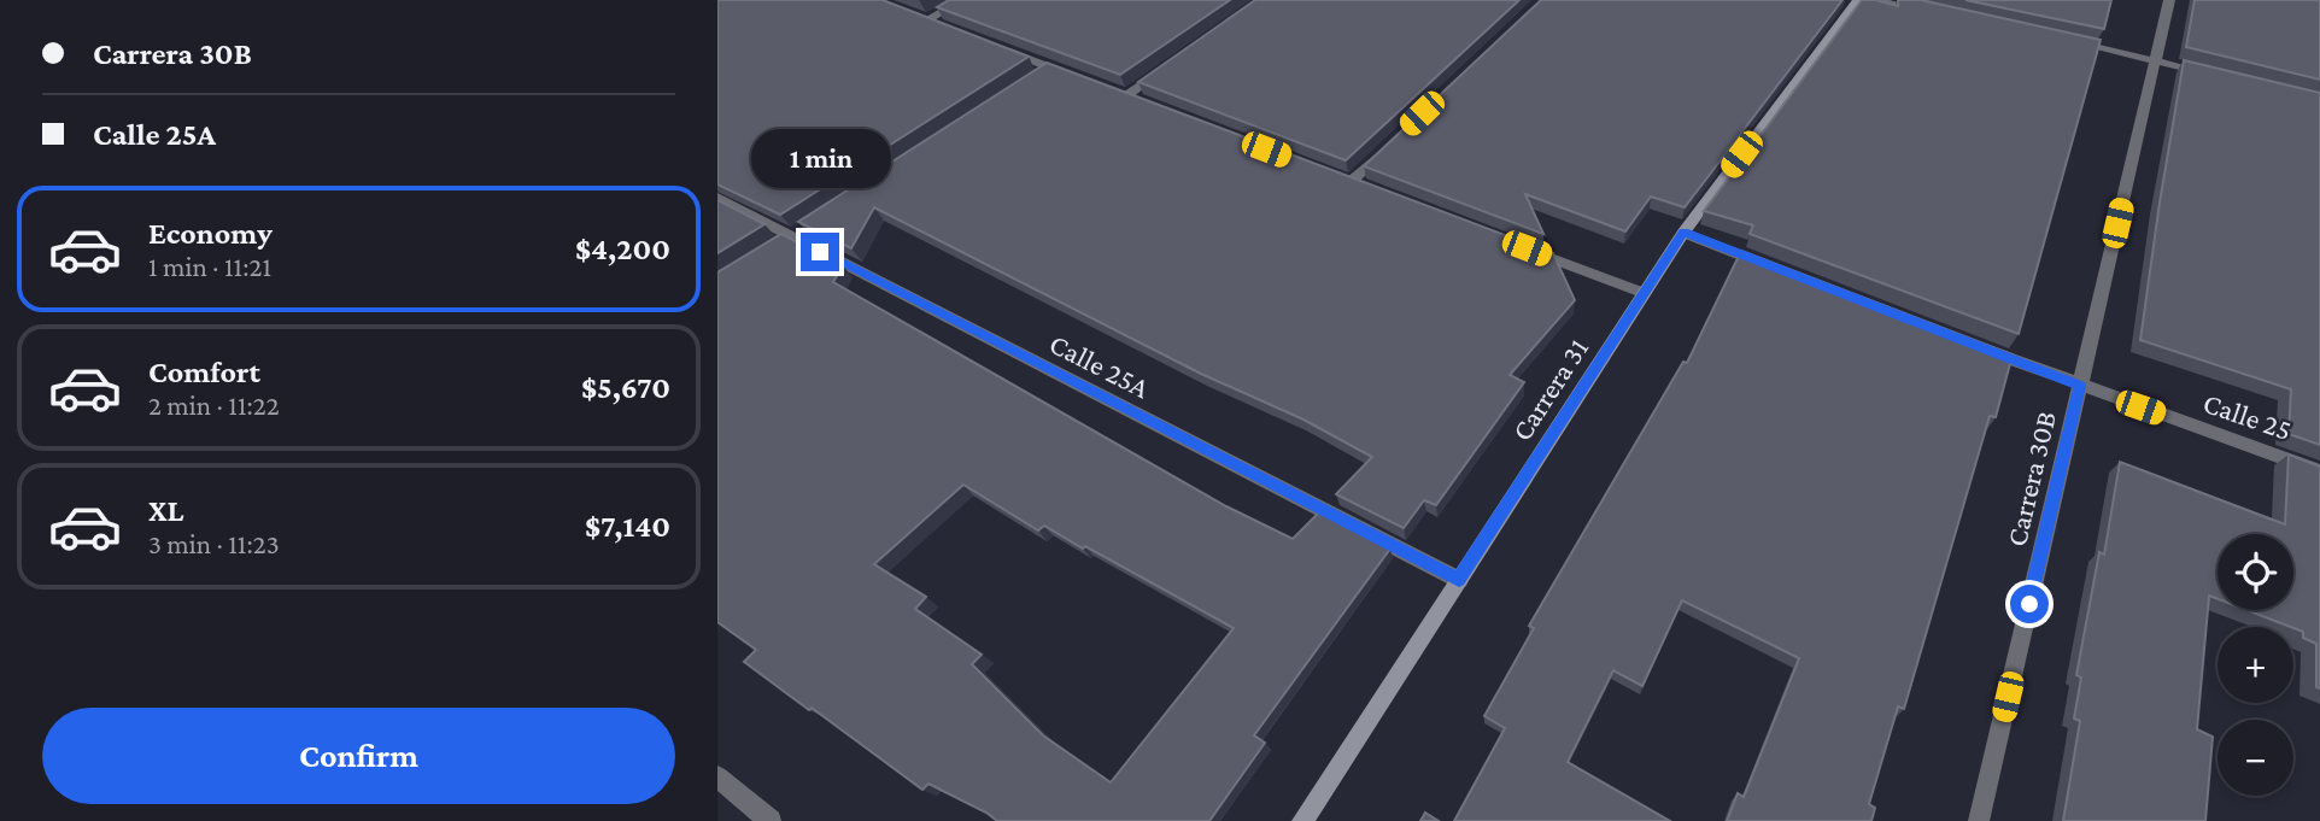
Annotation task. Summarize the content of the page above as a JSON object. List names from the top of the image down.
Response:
{
  "streets": {
    "street": [
      "Calle 25A",
      "Carrera 31",
      "Calle 25",
      "Carrera 30B"
    ]
  },
  "crossings": [
    ["Calle 25A", "Carrera 31"],
    ["Calle 25", "Carrera 30B"]
  ],
  "page": {
    "banner": ["Carrera 30B", "Calle 25A"],
    "bubble": "1 min",
    "list": [
      {
        "name": "Economy",
        "note": "1 min · 11:21",
        "value": "$4,200"
      },
      {
        "name": "Comfort",
        "note": "2 min · 11:22",
        "value": "$5,670"
      },
      {
        "name": "XL",
        "note": "3 min · 11:23",
        "value": "$7,140"
      }
    ],
    "map_buttons": ["+", "−"],
    "buttons": "Confirm"
  }
}
